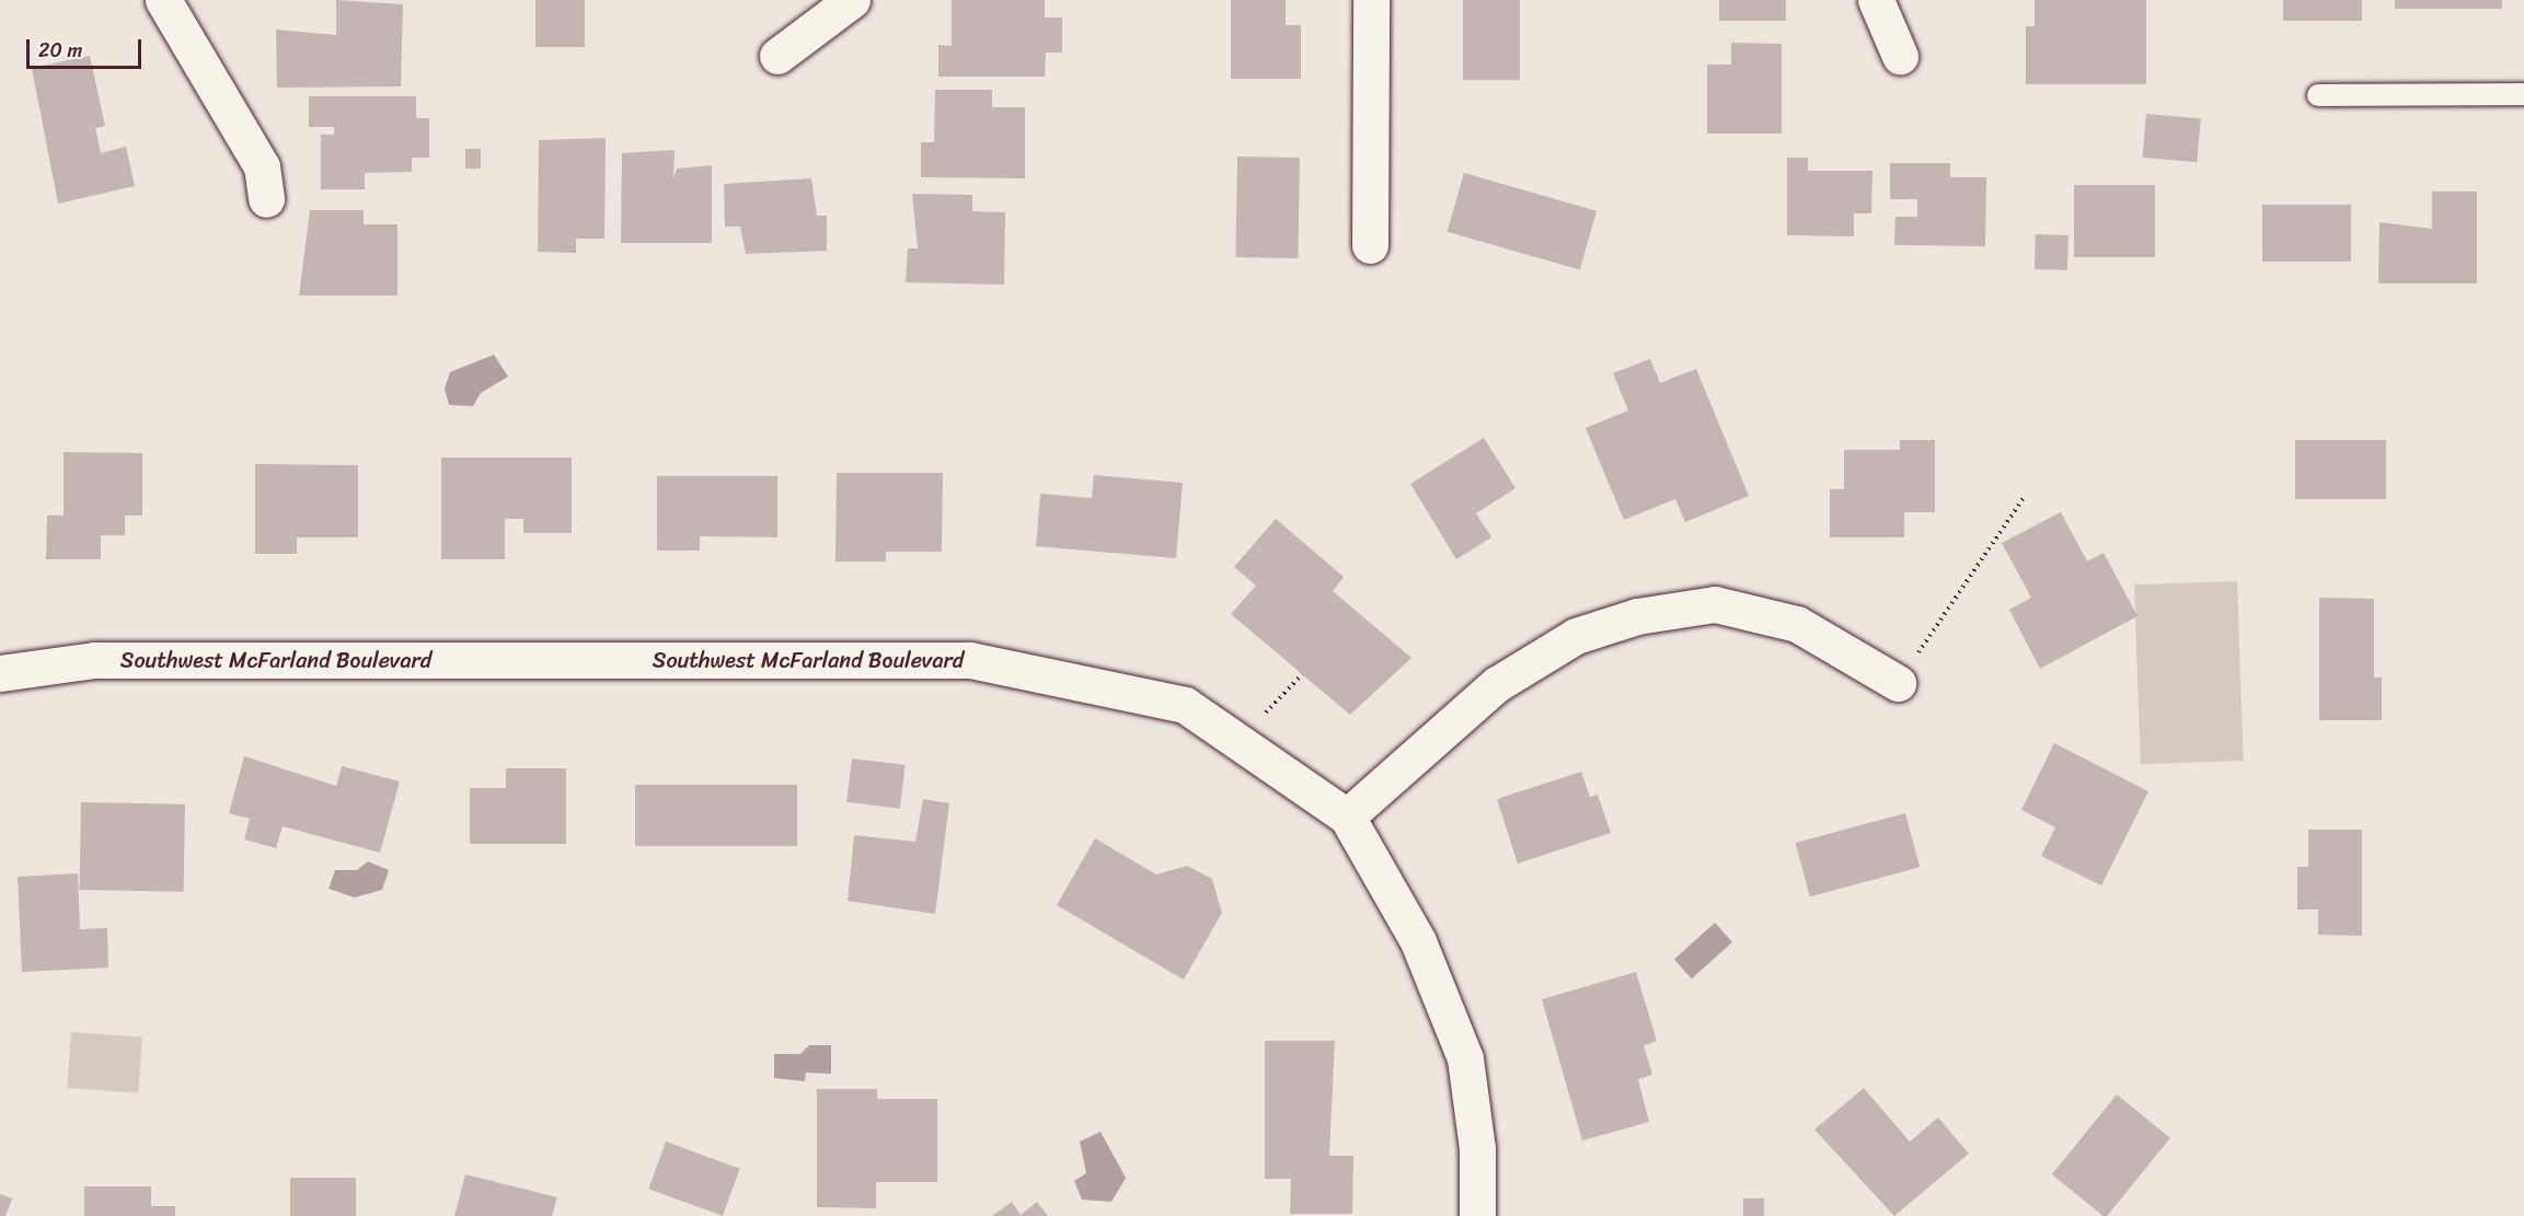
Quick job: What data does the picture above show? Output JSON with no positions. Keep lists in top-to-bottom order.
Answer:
{
  "streets": {
    "street": ["Southwest McFarland Boulevard"]
  },
  "scale_bar": "20 m"
}
